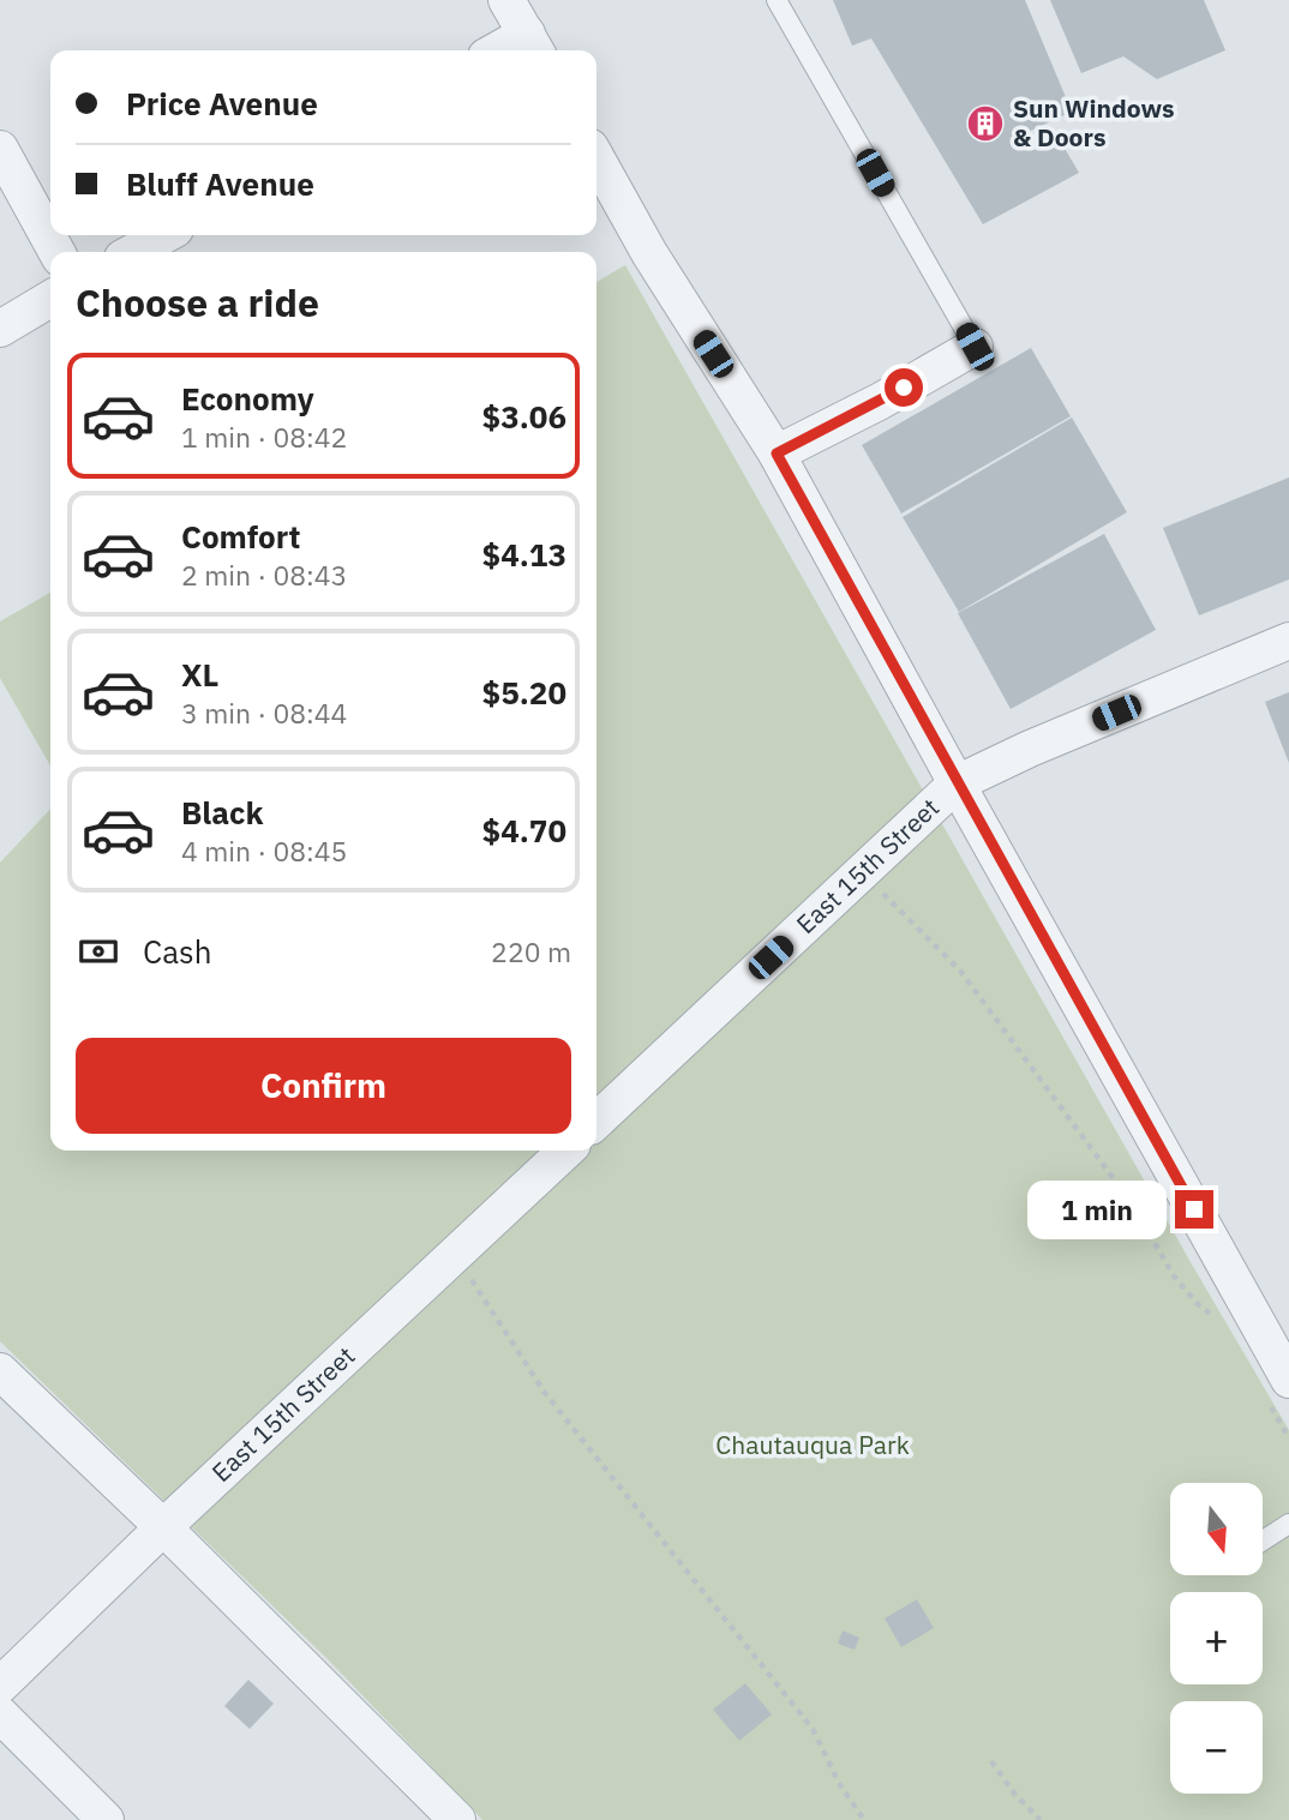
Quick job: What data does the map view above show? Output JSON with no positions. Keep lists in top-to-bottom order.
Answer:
{
  "streets": {
    "street": ["East 15th Street"]
  },
  "parks": ["Chautauqua Park"],
  "places": {
    "building": ["Sun Windows & Doors"]
  },
  "north": "bottom",
  "page": {
    "banner": ["Price Avenue", "Bluff Avenue"],
    "heading": "Choose a ride",
    "list": [
      {
        "name": "Economy",
        "note": "1 min · 08:42",
        "value": "$3.06"
      },
      {
        "name": "Comfort",
        "note": "2 min · 08:43",
        "value": "$4.13"
      },
      {
        "name": "XL",
        "note": "3 min · 08:44",
        "value": "$5.20"
      },
      {
        "name": "Black",
        "note": "4 min · 08:45",
        "value": "$4.70"
      }
    ],
    "pay": ["Cash", "220 m"],
    "buttons": "Confirm",
    "bubble": "1 min",
    "map_buttons": ["+", "−"]
  }
}
